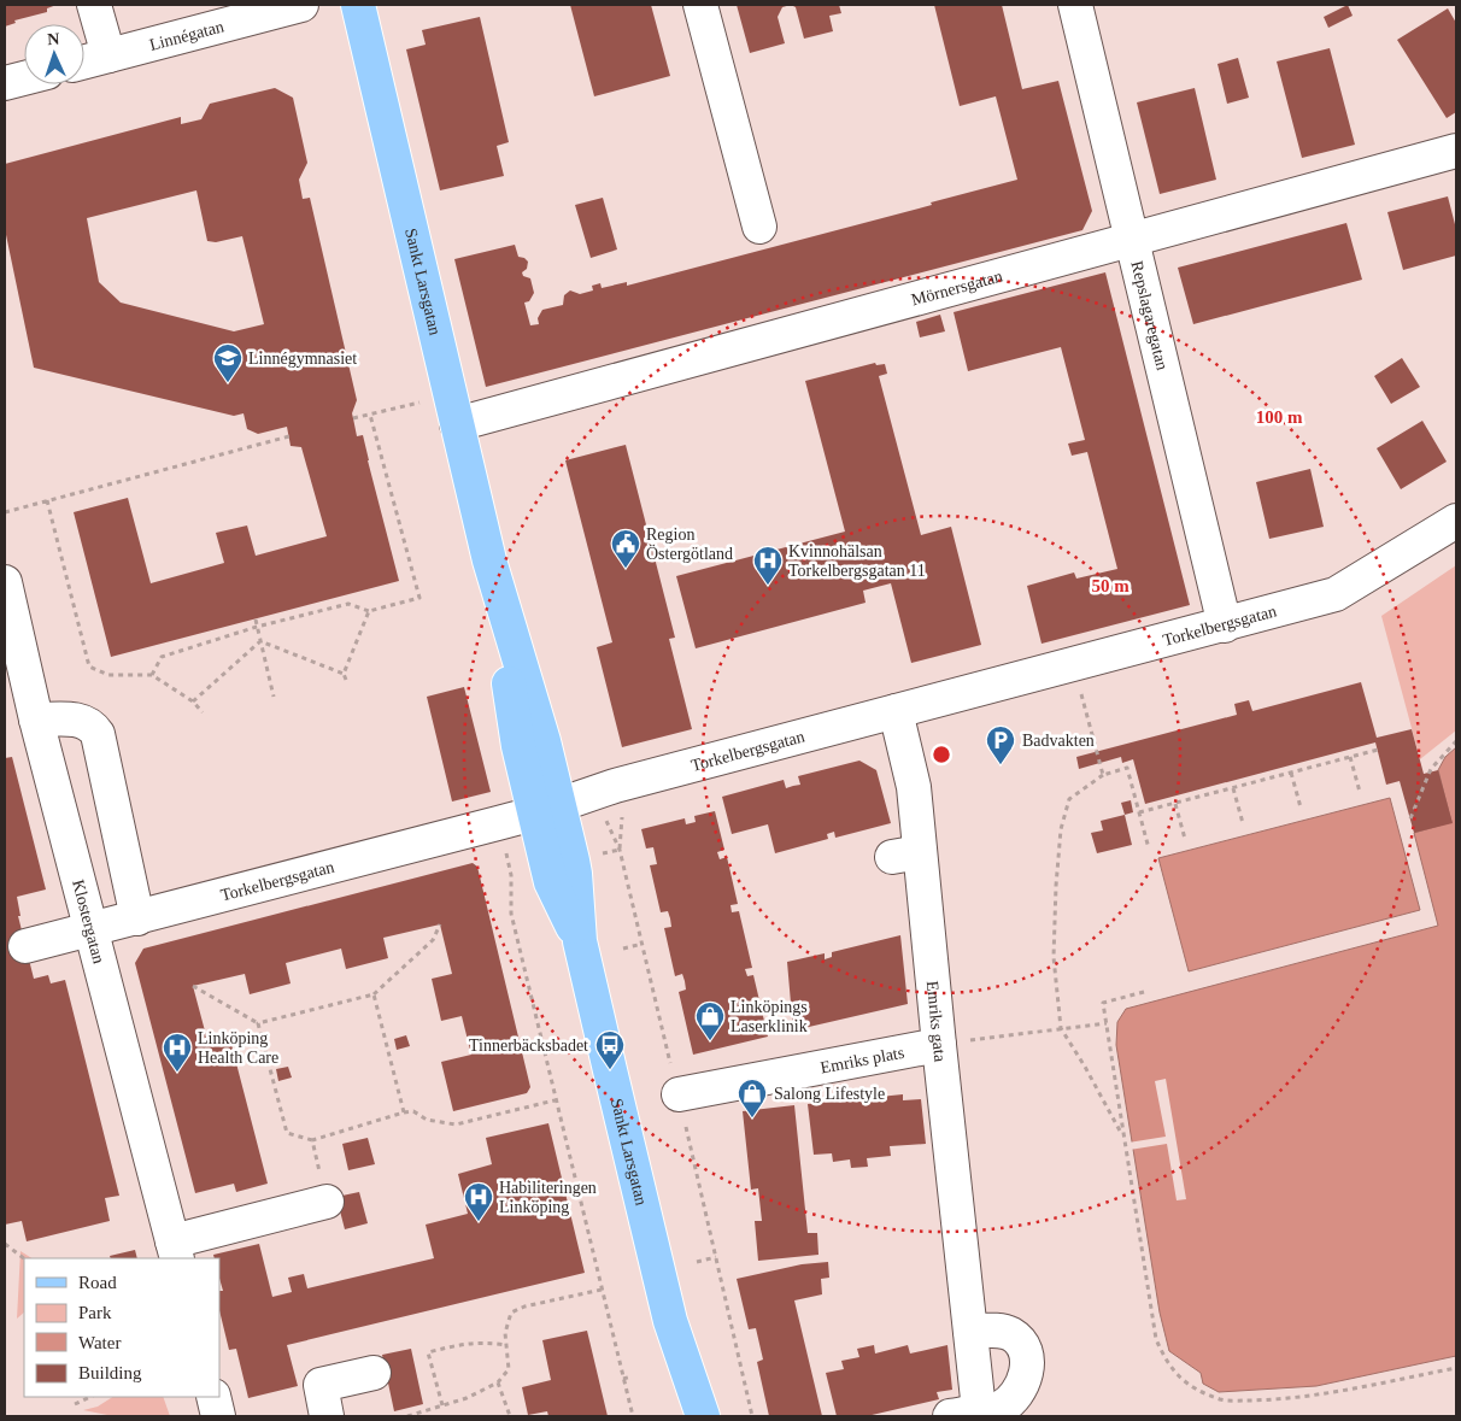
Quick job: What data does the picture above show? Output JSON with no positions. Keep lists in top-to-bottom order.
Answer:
{
  "streets": {
    "main road": ["Sankt Larsgatan"],
    "street": [
      "Linnégatan",
      "Mörnersgatan",
      "Repslagaregatan",
      "Torkelbergsgatan",
      "Klostergatan",
      "Emriks gata",
      "Emriks plats"
    ]
  },
  "crossings": [
    ["Sankt Larsgatan", "Mörnersgatan"],
    ["Sankt Larsgatan", "Torkelbergsgatan"],
    ["Mörnersgatan", "Repslagaregatan"],
    ["Repslagaregatan", "Torkelbergsgatan"],
    ["Torkelbergsgatan", "Klostergatan"],
    ["Torkelbergsgatan", "Emriks gata"],
    ["Emriks gata", "Emriks plats"]
  ],
  "places": {
    "school or university": ["Linnégymnasiet"],
    "public building": ["Region Östergötland"],
    "hospital": ["Kvinnohälsan Torkelbergsgatan 11", "Linköping Health Care", "Habiliteringen Linköping"],
    "parking": ["Badvakten"],
    "shop": ["Linköpings Laserklinik", "Salong Lifestyle"],
    "bus stop": ["Tinnerbäcksbadet"]
  },
  "legend": [
    "Road",
    "Park",
    "Water",
    "Building"
  ],
  "north": "top",
  "rings": ["100 m", "50 m"]
}
